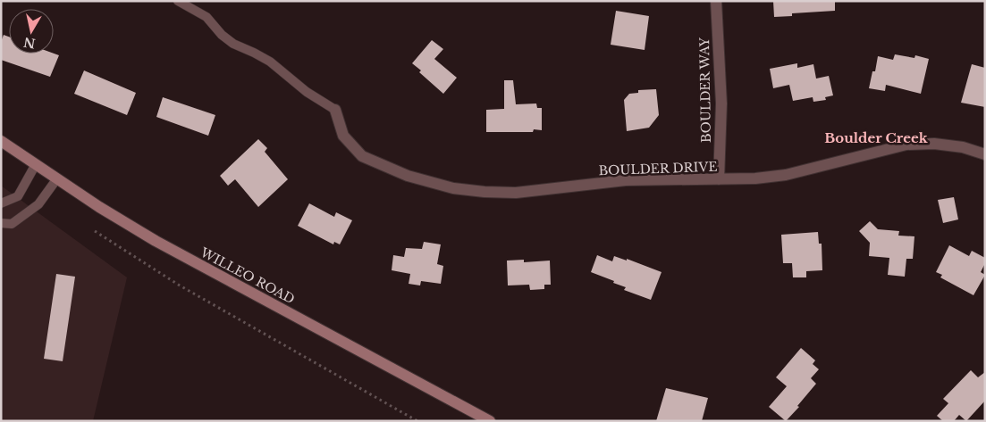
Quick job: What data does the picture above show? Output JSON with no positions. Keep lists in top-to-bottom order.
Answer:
{
  "streets": {
    "street": ["BOULDER WAY", "BOULDER DRIVE", "WILLEO ROAD"]
  },
  "crossings": [
    ["BOULDER WAY", "BOULDER DRIVE"]
  ],
  "districts": ["Boulder Creek"],
  "north": "bottom"
}
